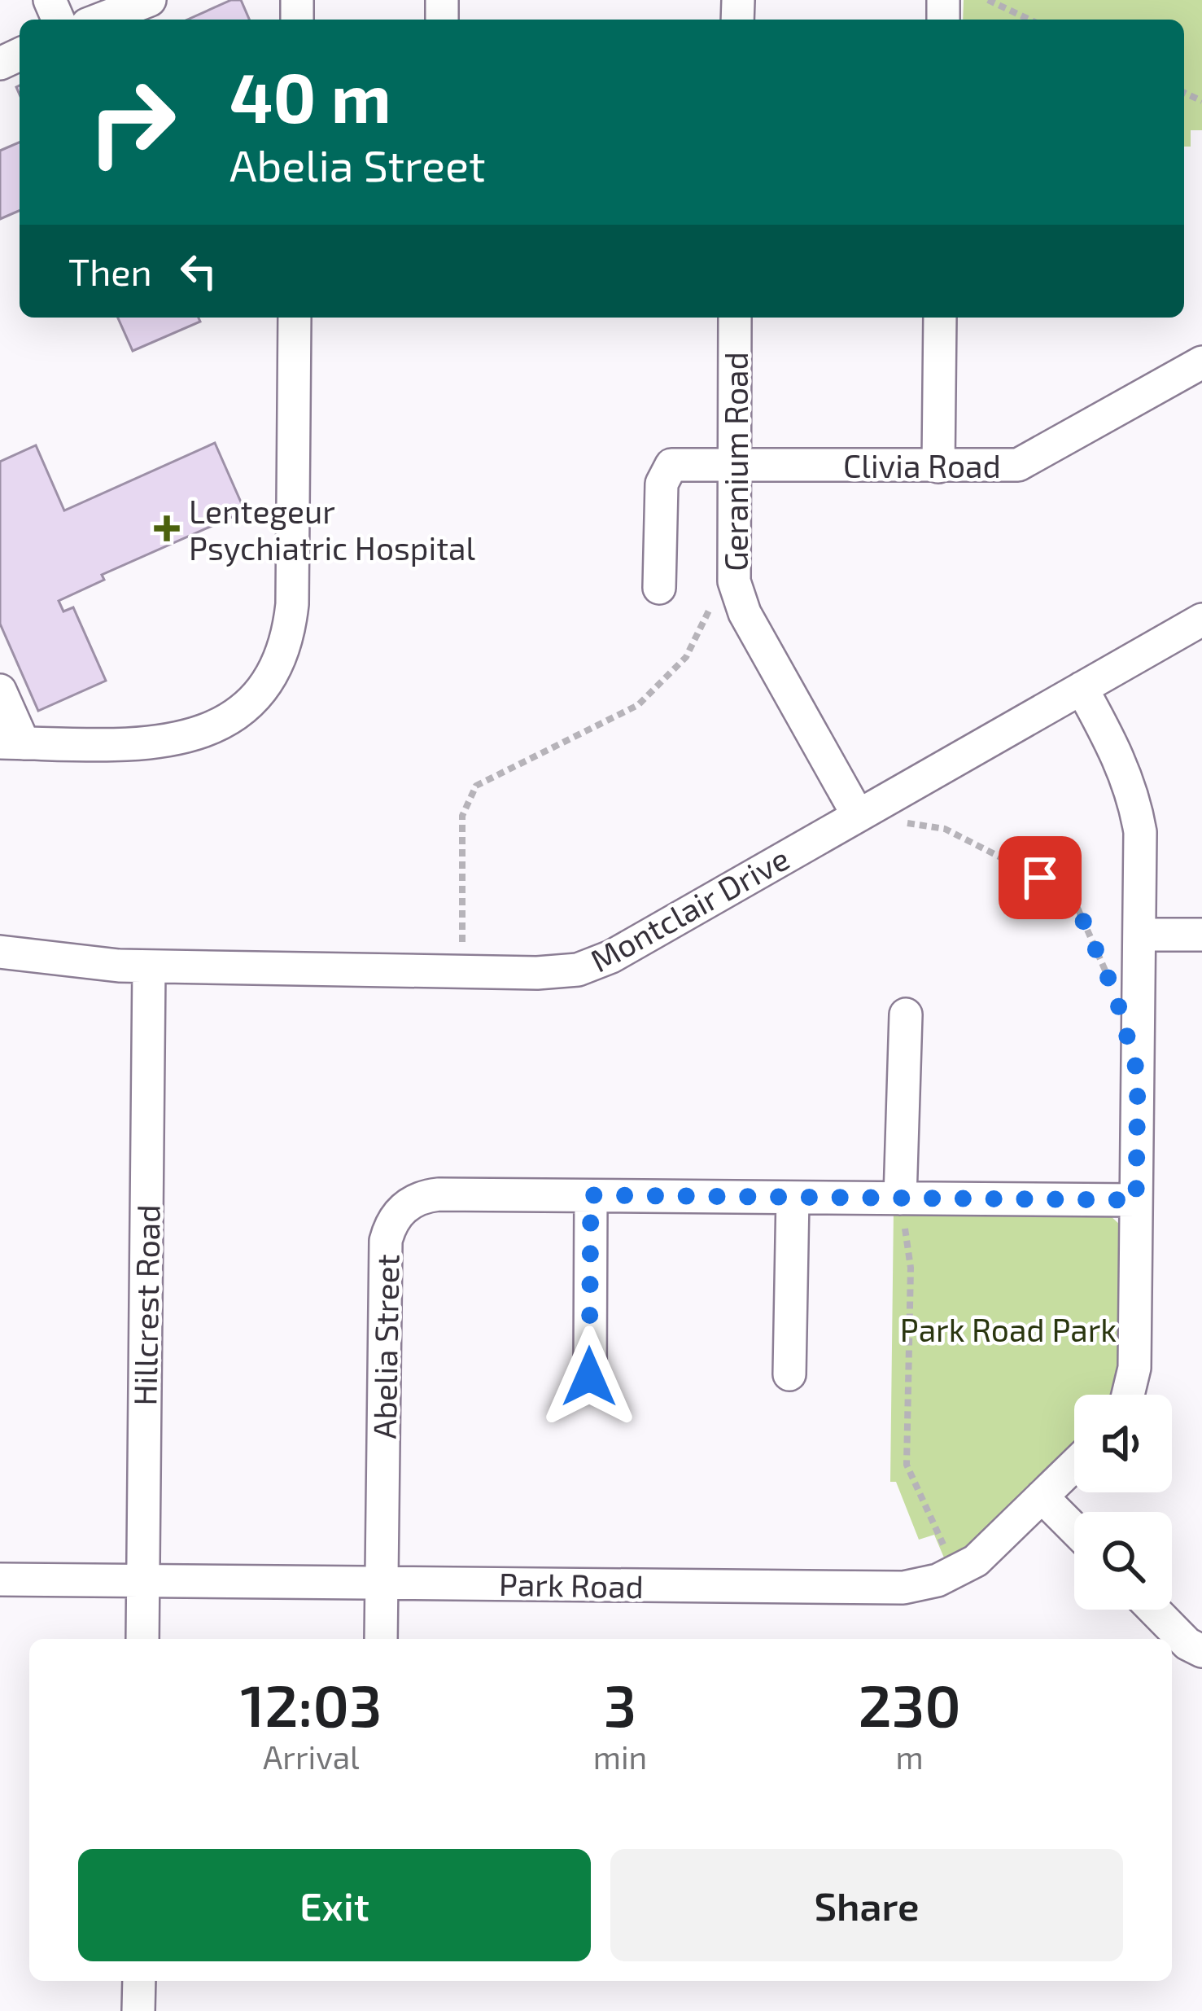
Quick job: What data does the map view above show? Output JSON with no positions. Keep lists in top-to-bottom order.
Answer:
{
  "streets": {
    "street": [
      "Geranium Road",
      "Clivia Road",
      "Montclair Drive",
      "Hillcrest Road",
      "Abelia Street",
      "Park Road"
    ]
  },
  "crossings": [
    ["Geranium Road", "Clivia Road"],
    ["Geranium Road", "Montclair Drive"],
    ["Montclair Drive", "Hillcrest Road"],
    ["Hillcrest Road", "Park Road"],
    ["Abelia Street", "Park Road"]
  ],
  "parks": ["Park Road Park"],
  "places": {
    "health": ["Lentegeur Psychiatric Hospital"]
  },
  "page": {
    "turn": ["40 m", "Abelia Street"],
    "then": "Then",
    "eta": [
      "12:03",
      "Arrival",
      "3",
      "min",
      "230",
      "m"
    ],
    "buttons": ["Exit", "Share"]
  }
}
